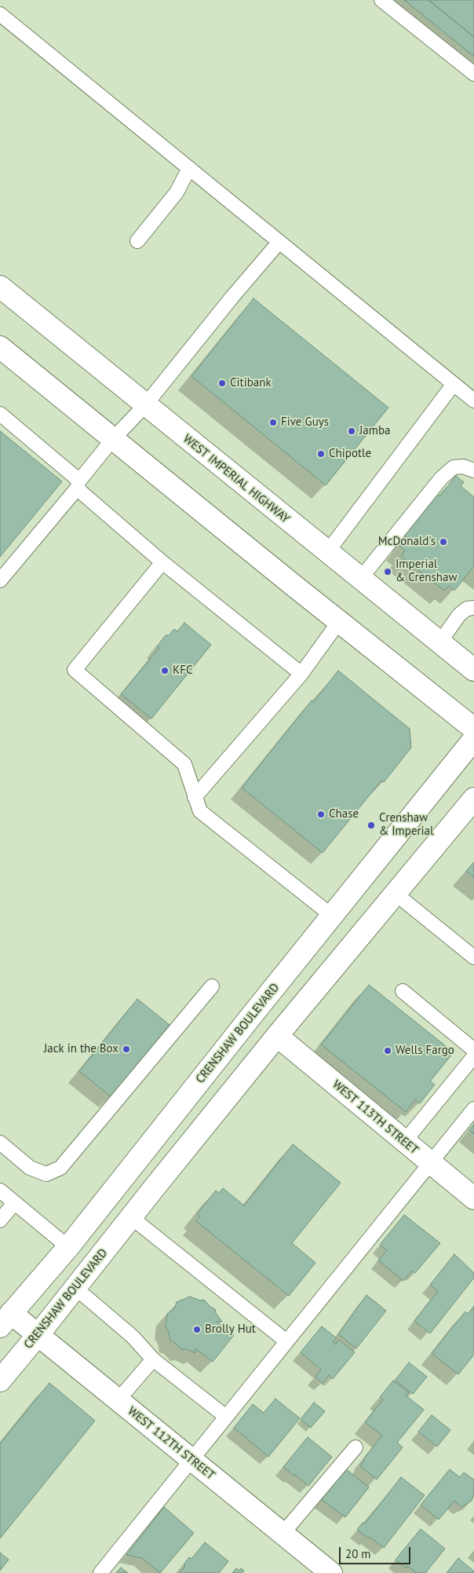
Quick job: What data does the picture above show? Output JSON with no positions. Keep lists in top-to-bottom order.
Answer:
{
  "streets": {
    "main road": [
      "WEST IMPERIAL HIGHWAY",
      "CRENSHAW BOULEVARD",
      "WEST 113TH STREET",
      "WEST 112TH STREET"
    ]
  },
  "crossings": [
    ["CRENSHAW BOULEVARD", "WEST 113TH STREET"],
    ["CRENSHAW BOULEVARD", "WEST 112TH STREET"]
  ],
  "places": [
    "Citibank",
    "Five Guys",
    "Jamba",
    "Chipotle",
    "McDonald's",
    "Imperial & Crenshaw",
    "KFC",
    "Chase",
    "Crenshaw & Imperial",
    "Jack in the Box",
    "Wells Fargo",
    "Brolly Hut"
  ],
  "scale_bar": "20 m"
}
